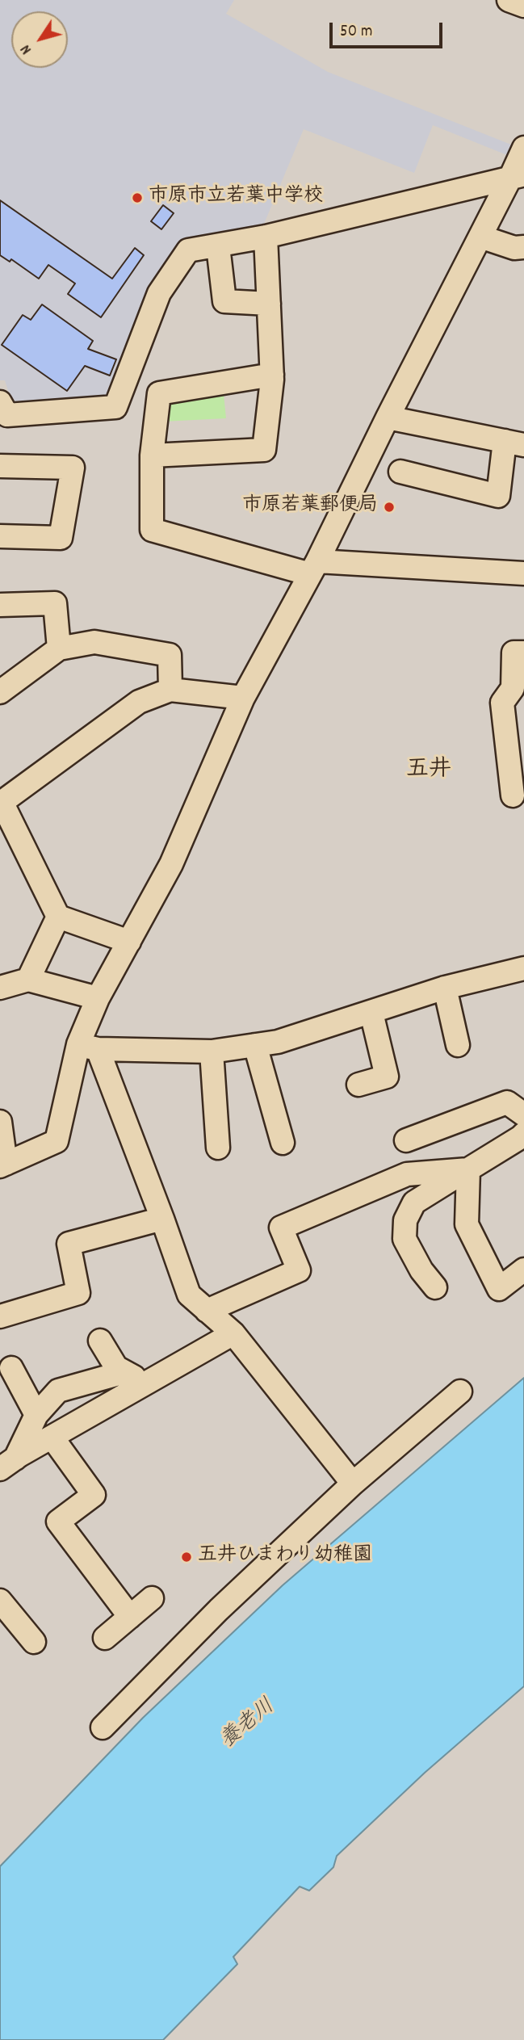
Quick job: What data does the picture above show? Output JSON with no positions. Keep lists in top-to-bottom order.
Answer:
{
  "districts": ["五井"],
  "water": ["養老川"],
  "places": ["市原市立若葉中学校", "市原若葉郵便局", "五井ひまわり幼稚園"],
  "scale_bar": "50 m",
  "north": "bottom left"
}
